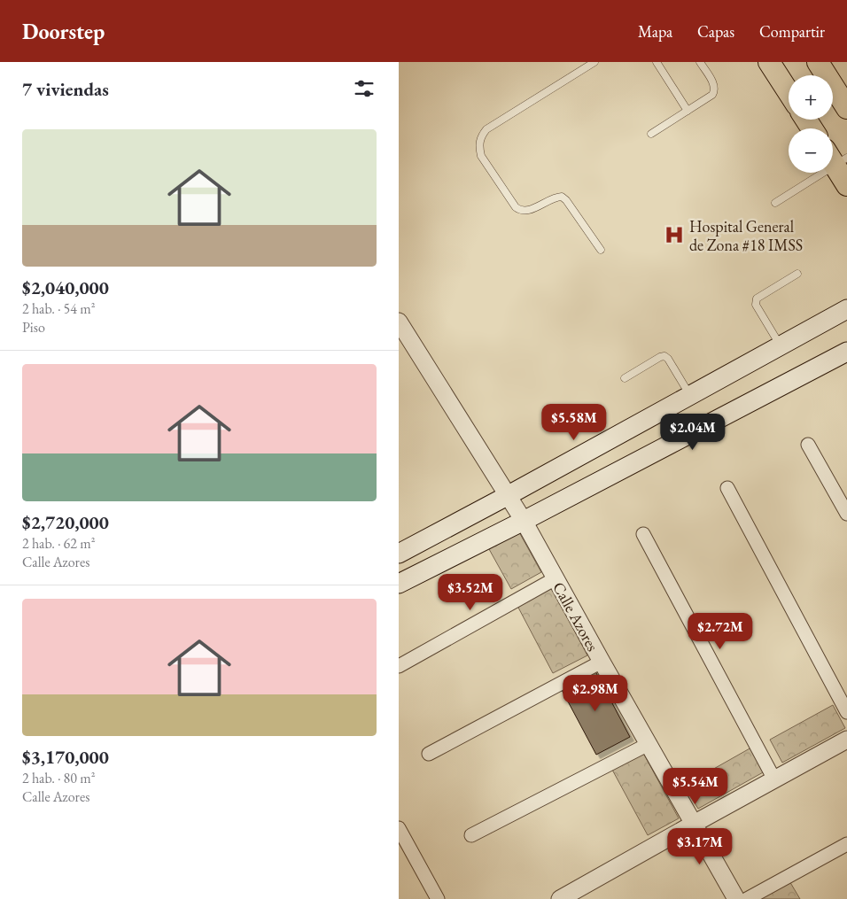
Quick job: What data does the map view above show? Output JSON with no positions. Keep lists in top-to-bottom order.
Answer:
{
  "streets": {
    "street": ["Calle Azores"]
  },
  "places": {
    "hospital": ["Hospital General de Zona #18 IMSS"]
  },
  "page": {
    "header": "Doorstep",
    "nav": ["Mapa", "Capas", "Compartir"],
    "heading": "7 viviendas",
    "map_buttons": ["+", "−"],
    "list": [
      {
        "name": "$2,040,000",
        "note": "2 hab. · 54 m² · Piso"
      },
      {
        "name": "$2,720,000",
        "note": "2 hab. · 62 m² · Calle Azores"
      },
      {
        "name": "$3,170,000",
        "note": "2 hab. · 80 m² · Calle Azores"
      }
    ],
    "price": [
      "$5.58M",
      "$2.04M",
      "$3.52M",
      "$2.72M",
      "$2.98M",
      "$5.54M",
      "$3.17M"
    ]
  }
}
